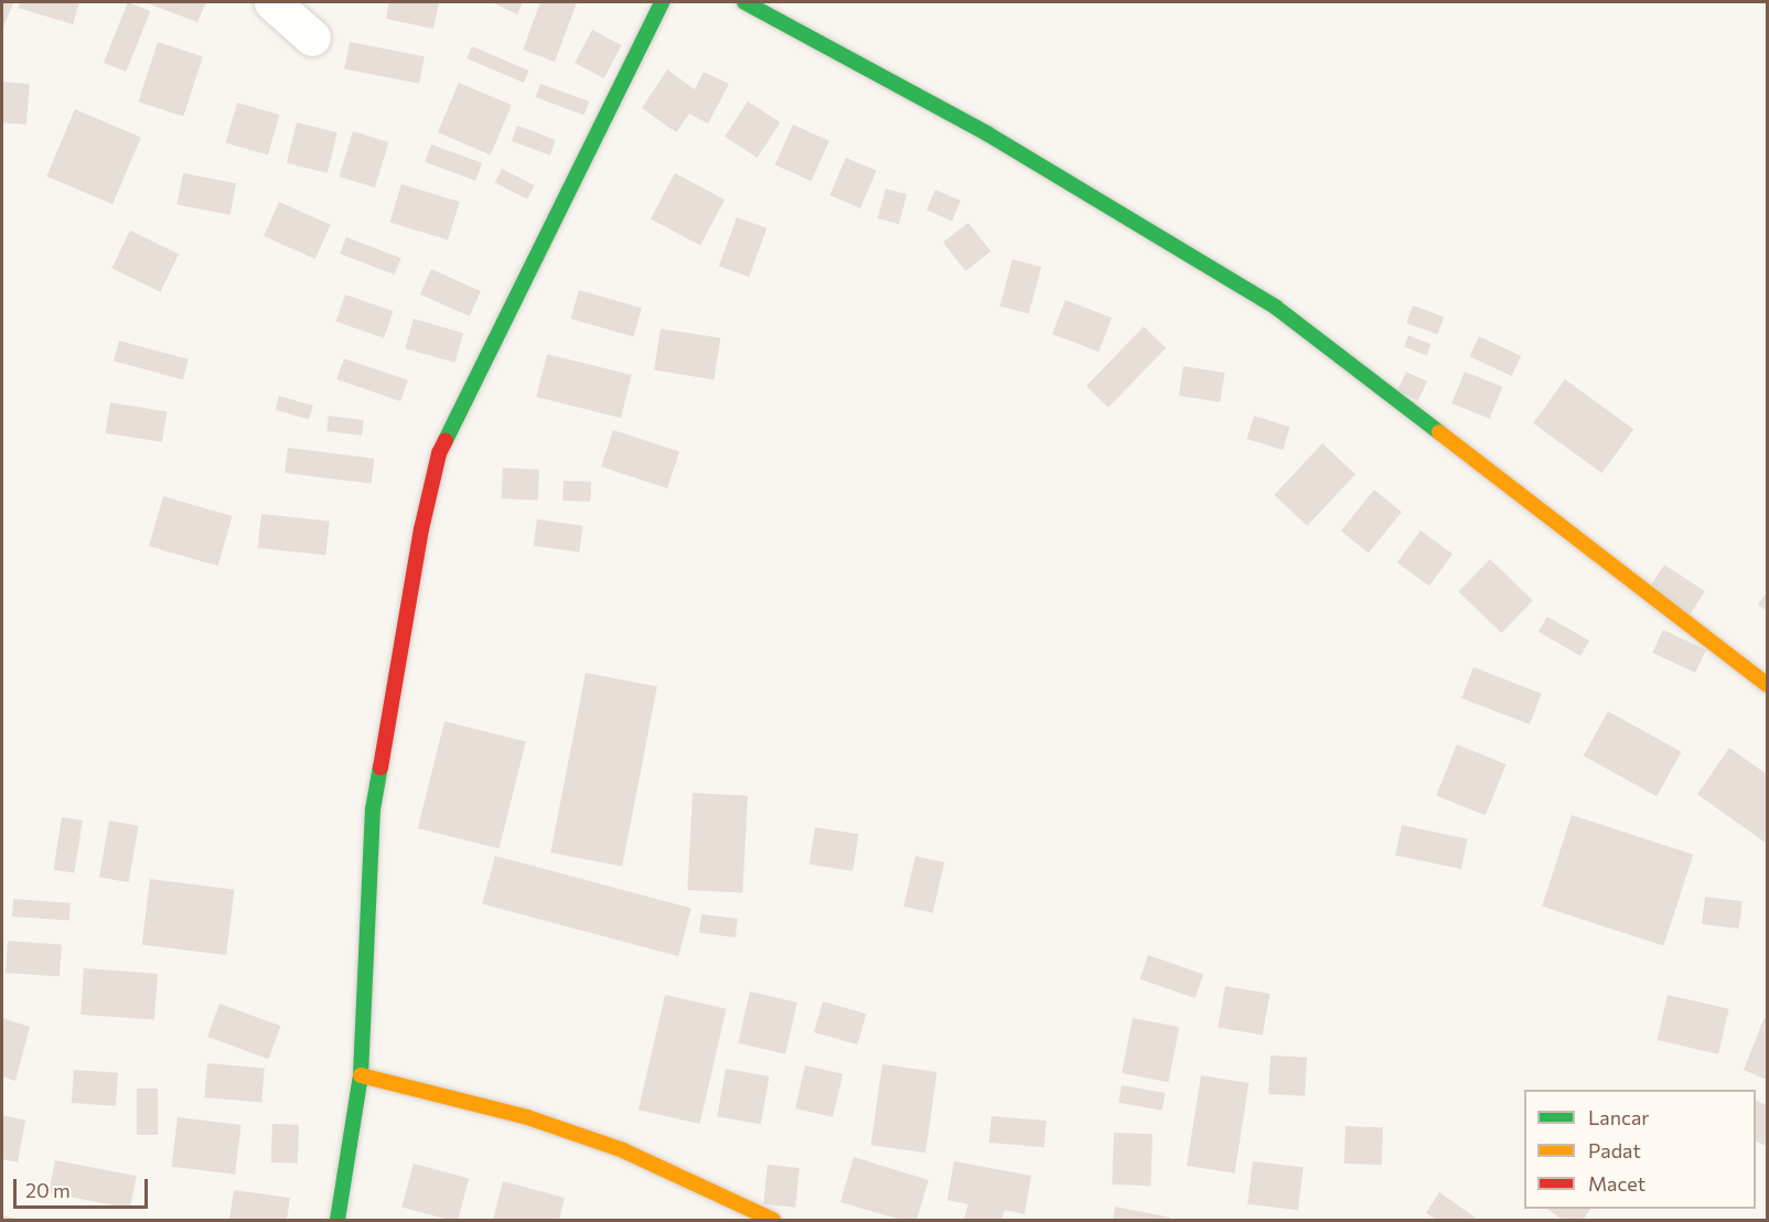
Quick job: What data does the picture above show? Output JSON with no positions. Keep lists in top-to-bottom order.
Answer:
{
  "legend": ["Lancar", "Padat", "Macet"],
  "scale_bar": "20 m"
}
